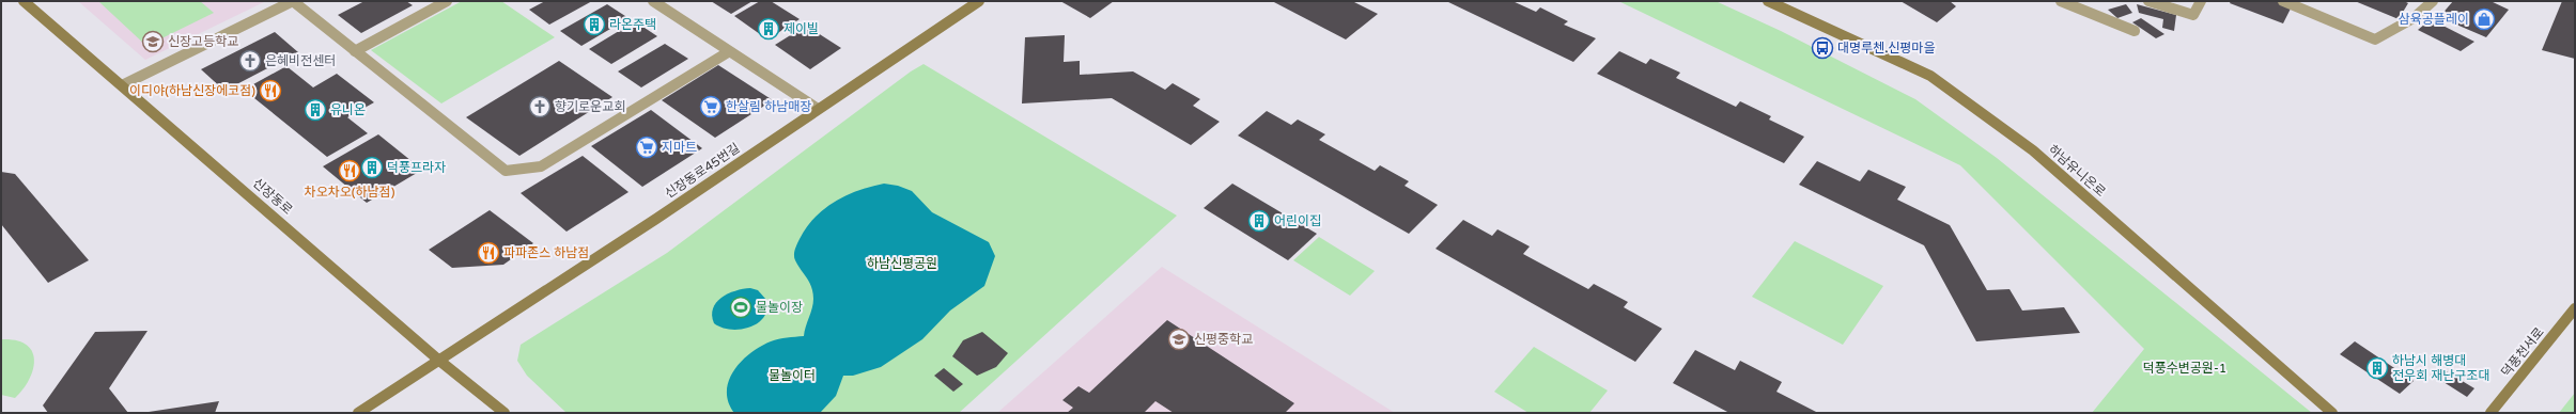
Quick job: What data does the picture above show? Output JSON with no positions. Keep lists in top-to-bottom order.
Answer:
{
  "streets": {
    "main road": [
      "신장동로45번길",
      "하남유니온로",
      "신장동로",
      "덕풍천서로"
    ]
  },
  "crossings": [
    ["신장동로45번길", "신장동로"]
  ],
  "parks": ["하남신평공원", "덕풍수변공원-1", "물놀이터"],
  "places": {
    "shop": ["삼육공플레이"],
    "building": [
      "라온주택",
      "제이빌",
      "유니온",
      "덕풍프라자",
      "어린이집",
      "하남시 해병대 전우회 재난구조대"
    ],
    "school or university": ["신장고등학교", "신평중학교"],
    "bus stop": ["대명루첸.신평마을"],
    "church": ["은혜비전센터", "향기로운교회"],
    "restaurant": ["이디야(하남신장에코점)", "차오차오(하남점)", "파파존스 하남점"],
    "supermarket": ["한살림 하남매장", "지마트"],
    "sports": ["물놀이장"]
  }
}
